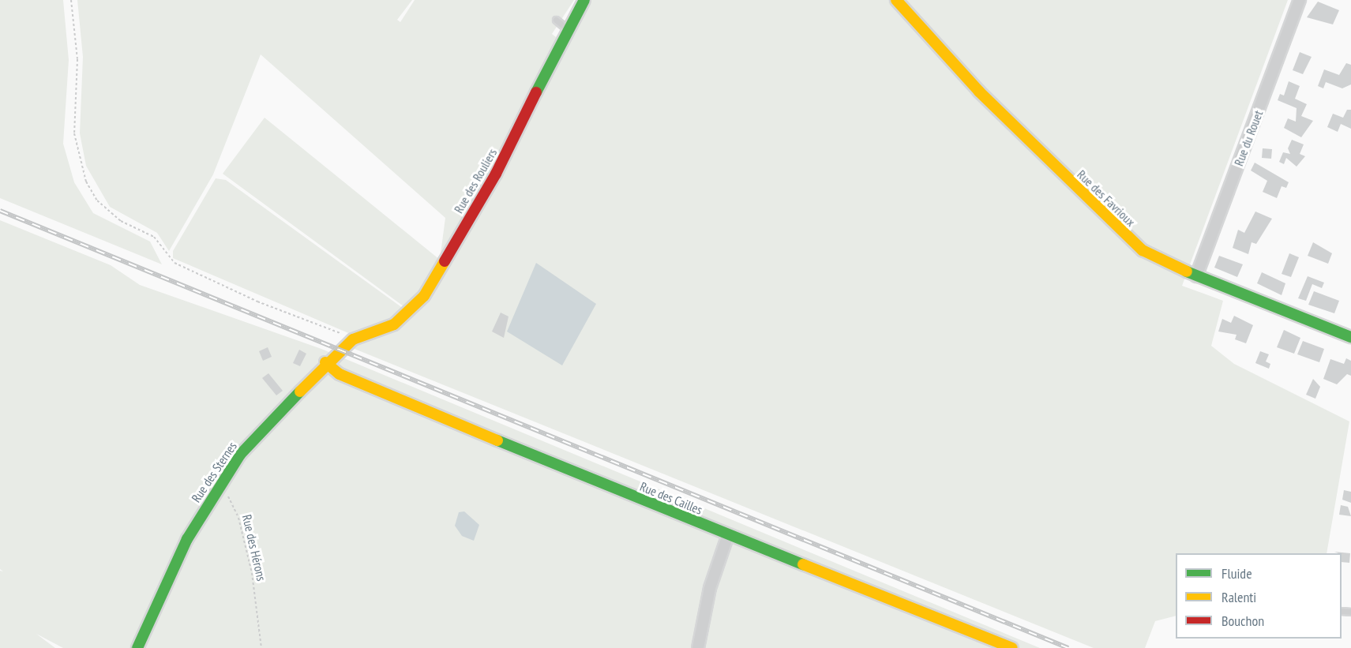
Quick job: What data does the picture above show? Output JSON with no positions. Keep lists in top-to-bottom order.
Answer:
{
  "streets": {
    "street": [
      "Rue du Rouet",
      "Rue des Rouliers",
      "Rue des Favrioux",
      "Rue des Sternes",
      "Rue des Cailles"
    ],
    "path": ["Rue des Hérons"]
  },
  "crossings": [
    ["Rue du Rouet", "Rue des Favrioux"],
    ["Rue des Rouliers", "Rue des Sternes"],
    ["Rue des Sternes", "Rue des Cailles"]
  ],
  "legend": ["Fluide", "Ralenti", "Bouchon"]
}
